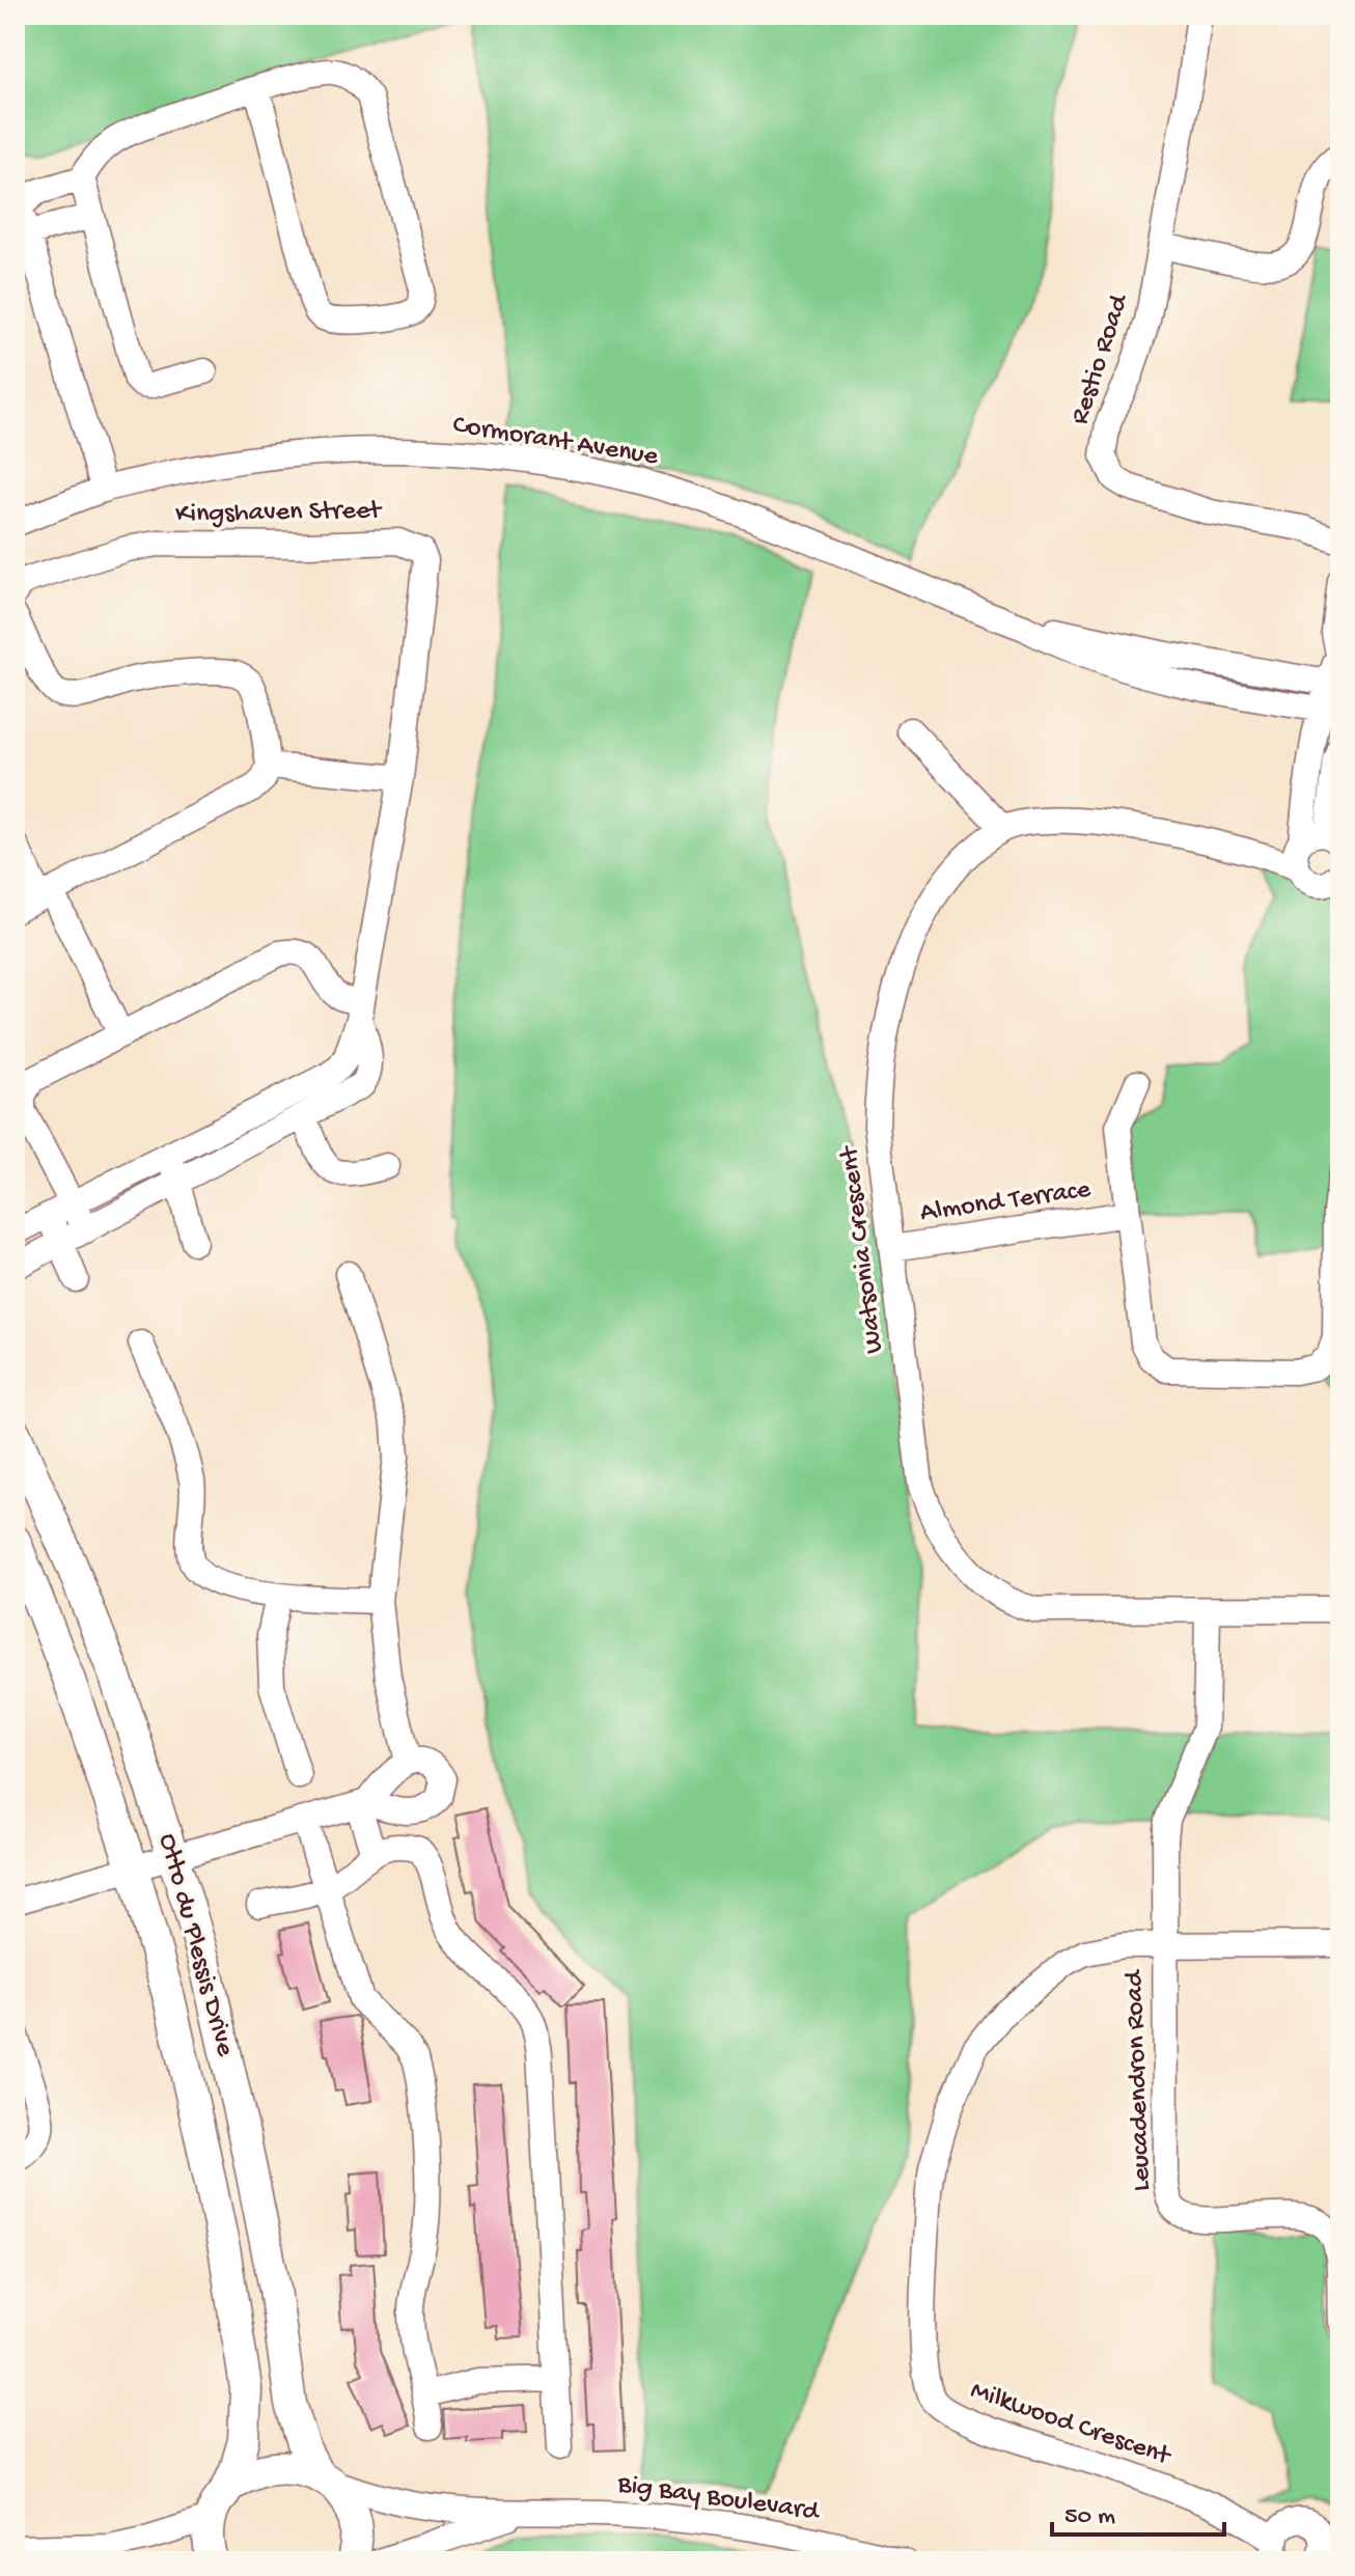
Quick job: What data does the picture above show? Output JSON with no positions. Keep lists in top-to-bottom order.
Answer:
{
  "streets": {
    "main road": ["Otto du Plessis Drive"],
    "street": [
      "Restio Road",
      "Cormorant Avenue",
      "Kingshaven Street",
      "Almond Terrace",
      "Watsonia Crescent",
      "Leucadendron Road",
      "Milkwood Crescent",
      "Big Bay Boulevard"
    ]
  },
  "crossings": [
    ["Almond Terrace", "Watsonia Crescent"],
    ["Otto du Plessis Drive", "Big Bay Boulevard"],
    ["Leucadendron Road", "Milkwood Crescent"]
  ],
  "scale_bar": "50 m"
}
